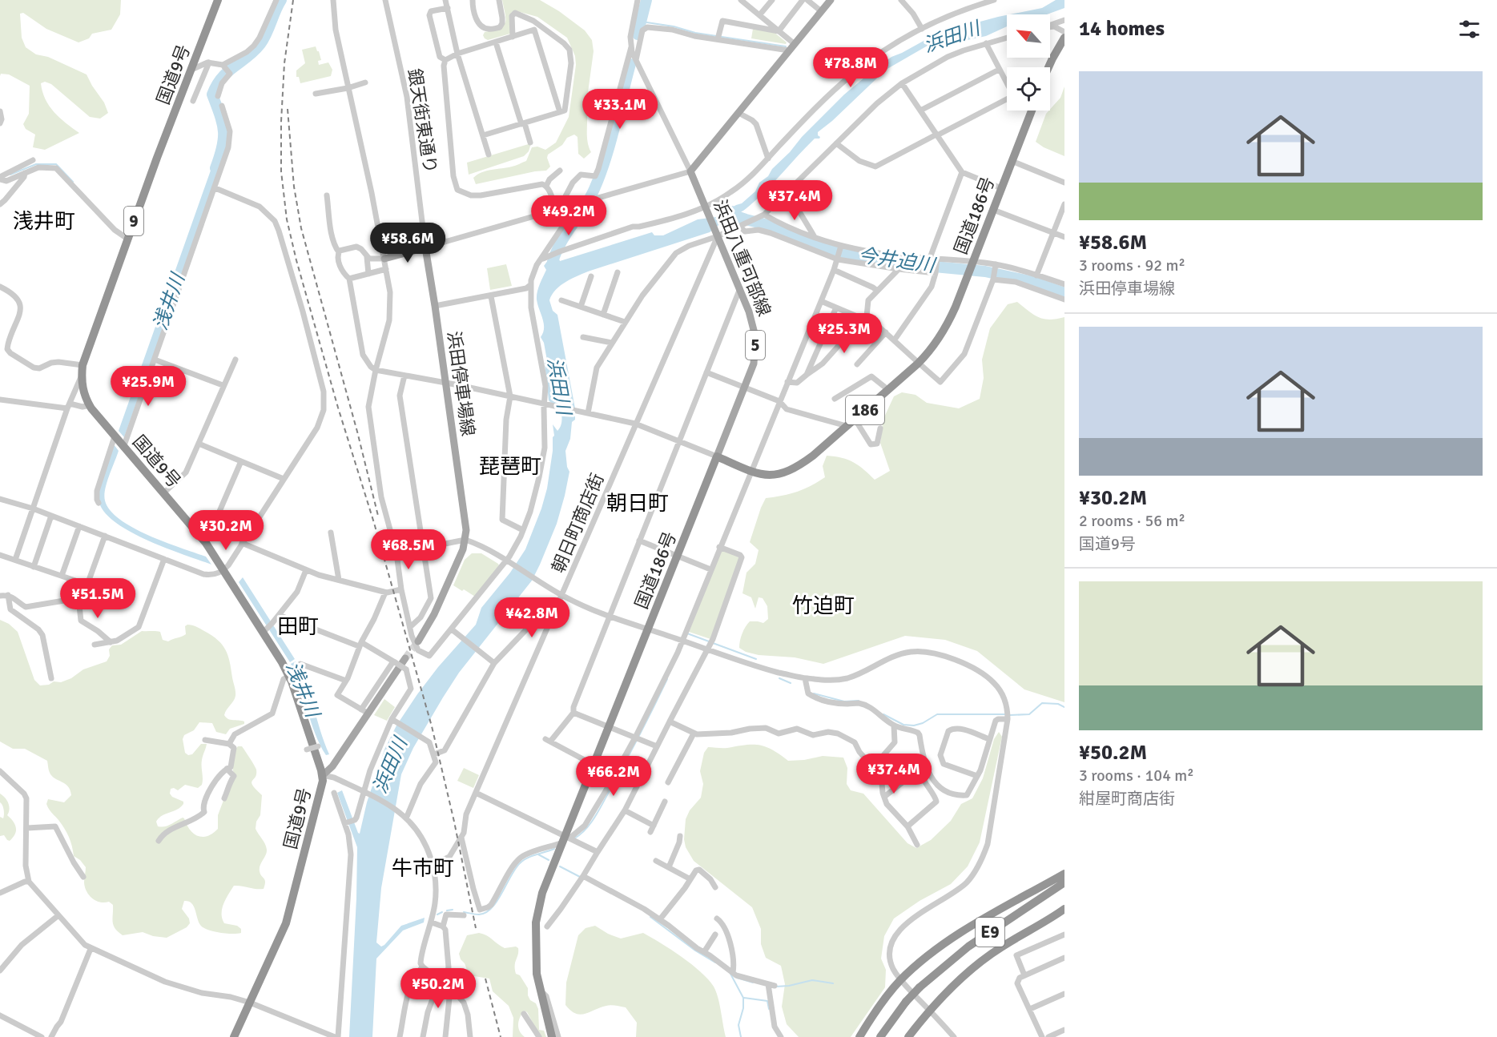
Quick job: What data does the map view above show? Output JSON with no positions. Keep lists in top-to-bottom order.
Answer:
{
  "streets": {
    "highway": [
      "国道9号",
      "国道186号",
      "9",
      "186",
      "E9"
    ],
    "main road": ["浜田八重可部線", "5", "浜田停車場線"],
    "street": ["銀天街東通り", "朝日町商店街"]
  },
  "crossings": [
    ["銀天街東通り", "浜田停車場線"],
    ["国道186号", "浜田八重可部線"],
    ["浜田八重可部線", "朝日町商店街"]
  ],
  "districts": [
    "浅井町",
    "琵琶町",
    "朝日町",
    "竹迫町",
    "田町",
    "牛市町"
  ],
  "water": ["浜田川", "今井迫川", "浅井川"],
  "north": "top left",
  "page": {
    "heading": "14 homes",
    "price": [
      "¥78.8M",
      "¥33.1M",
      "¥37.4M",
      "¥49.2M",
      "¥58.6M",
      "¥25.3M",
      "¥25.9M",
      "¥30.2M",
      "¥68.5M",
      "¥51.5M",
      "¥42.8M",
      "¥37.4M",
      "¥66.2M",
      "¥50.2M"
    ],
    "list": [
      {
        "name": "¥58.6M",
        "note": "3 rooms · 92 m² · 浜田停車場線"
      },
      {
        "name": "¥30.2M",
        "note": "2 rooms · 56 m² · 国道9号"
      },
      {
        "name": "¥50.2M",
        "note": "3 rooms · 104 m² · 紺屋町商店街"
      }
    ]
  }
}
